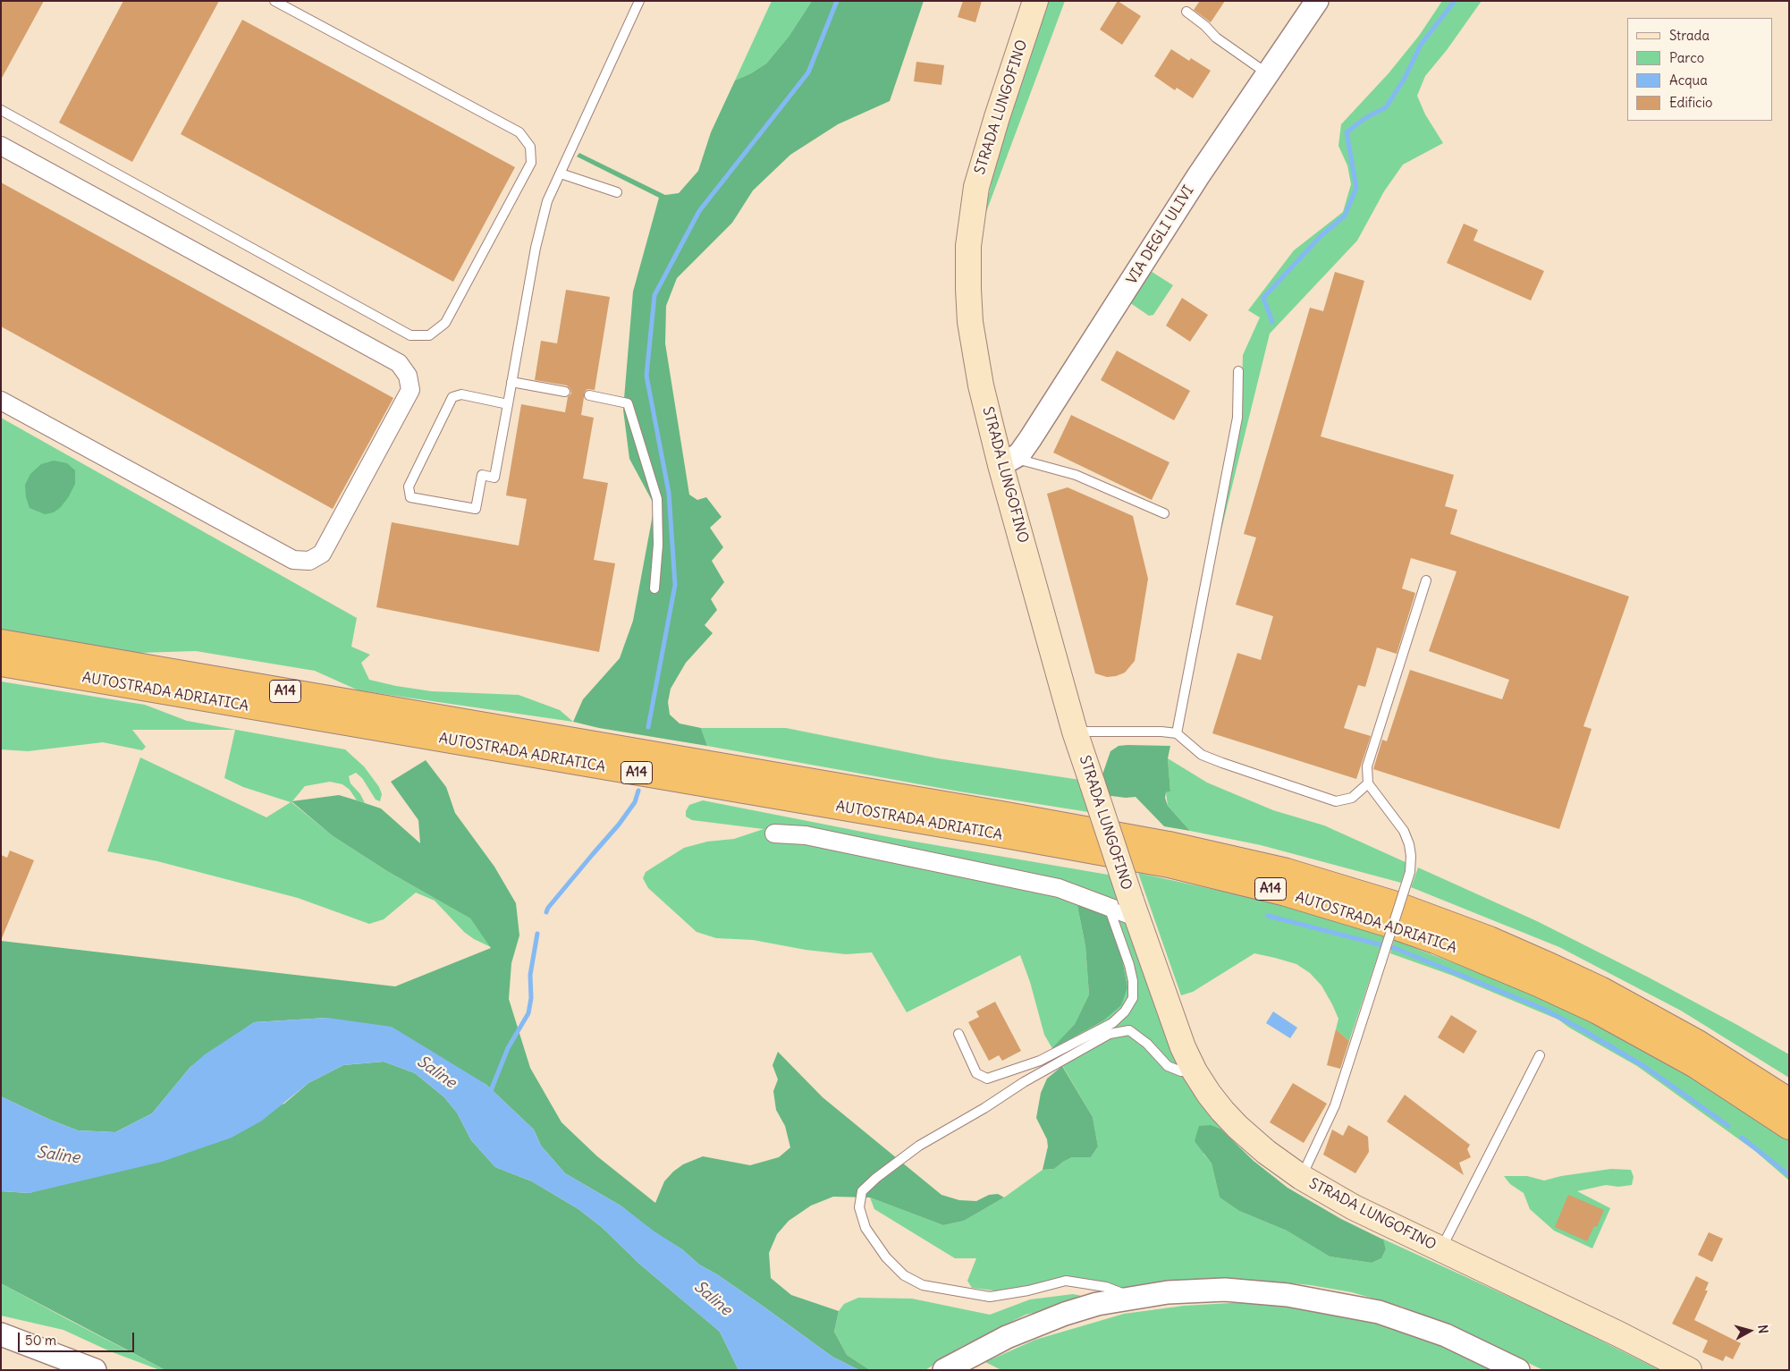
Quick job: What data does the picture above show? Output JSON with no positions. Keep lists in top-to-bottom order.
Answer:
{
  "streets": {
    "highway": ["A14", "AUTOSTRADA ADRIATICA"],
    "main road": ["STRADA LUNGOFINO"],
    "street": ["VIA DEGLI ULIVI"]
  },
  "crossings": [
    ["STRADA LUNGOFINO", "VIA DEGLI ULIVI"]
  ],
  "water": ["Saline"],
  "legend": [
    "Strada",
    "Parco",
    "Acqua",
    "Edificio"
  ],
  "scale_bar": "50 m",
  "north": "right"
}
